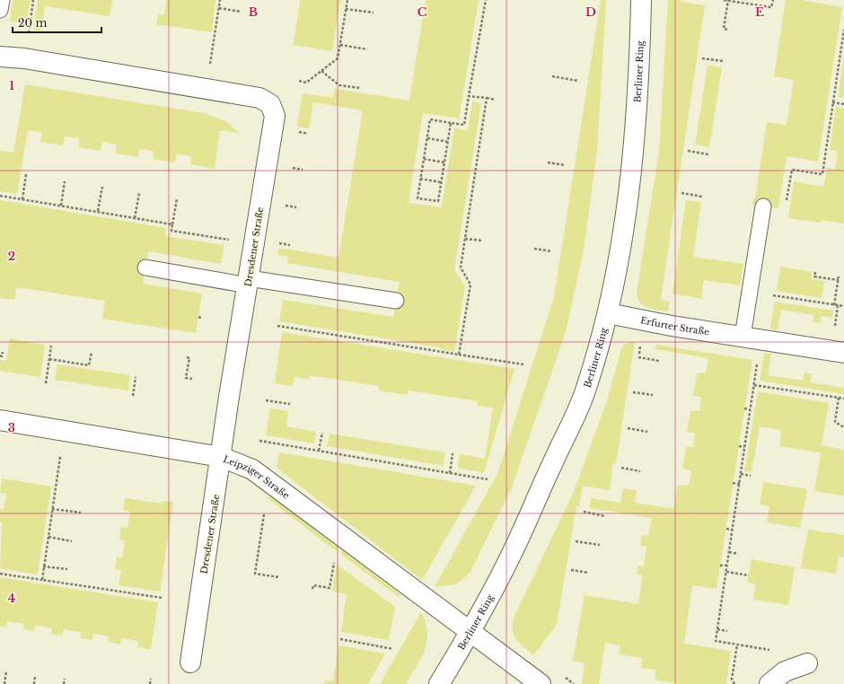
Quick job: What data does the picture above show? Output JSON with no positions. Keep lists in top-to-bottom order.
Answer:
{
  "streets": {
    "street": [
      "Berliner Ring",
      "Dresdener Straße",
      "Erfurter Straße",
      "Leipziger Straße"
    ]
  },
  "crossings": [
    ["Berliner Ring", "Erfurter Straße"],
    ["Berliner Ring", "Leipziger Straße"],
    ["Dresdener Straße", "Leipziger Straße"]
  ],
  "scale_bar": "20 m",
  "grid": {
    "columns": [
      "B",
      "C",
      "D",
      "E"
    ],
    "rows": [
      "1",
      "2",
      "3",
      "4"
    ]
  }
}
